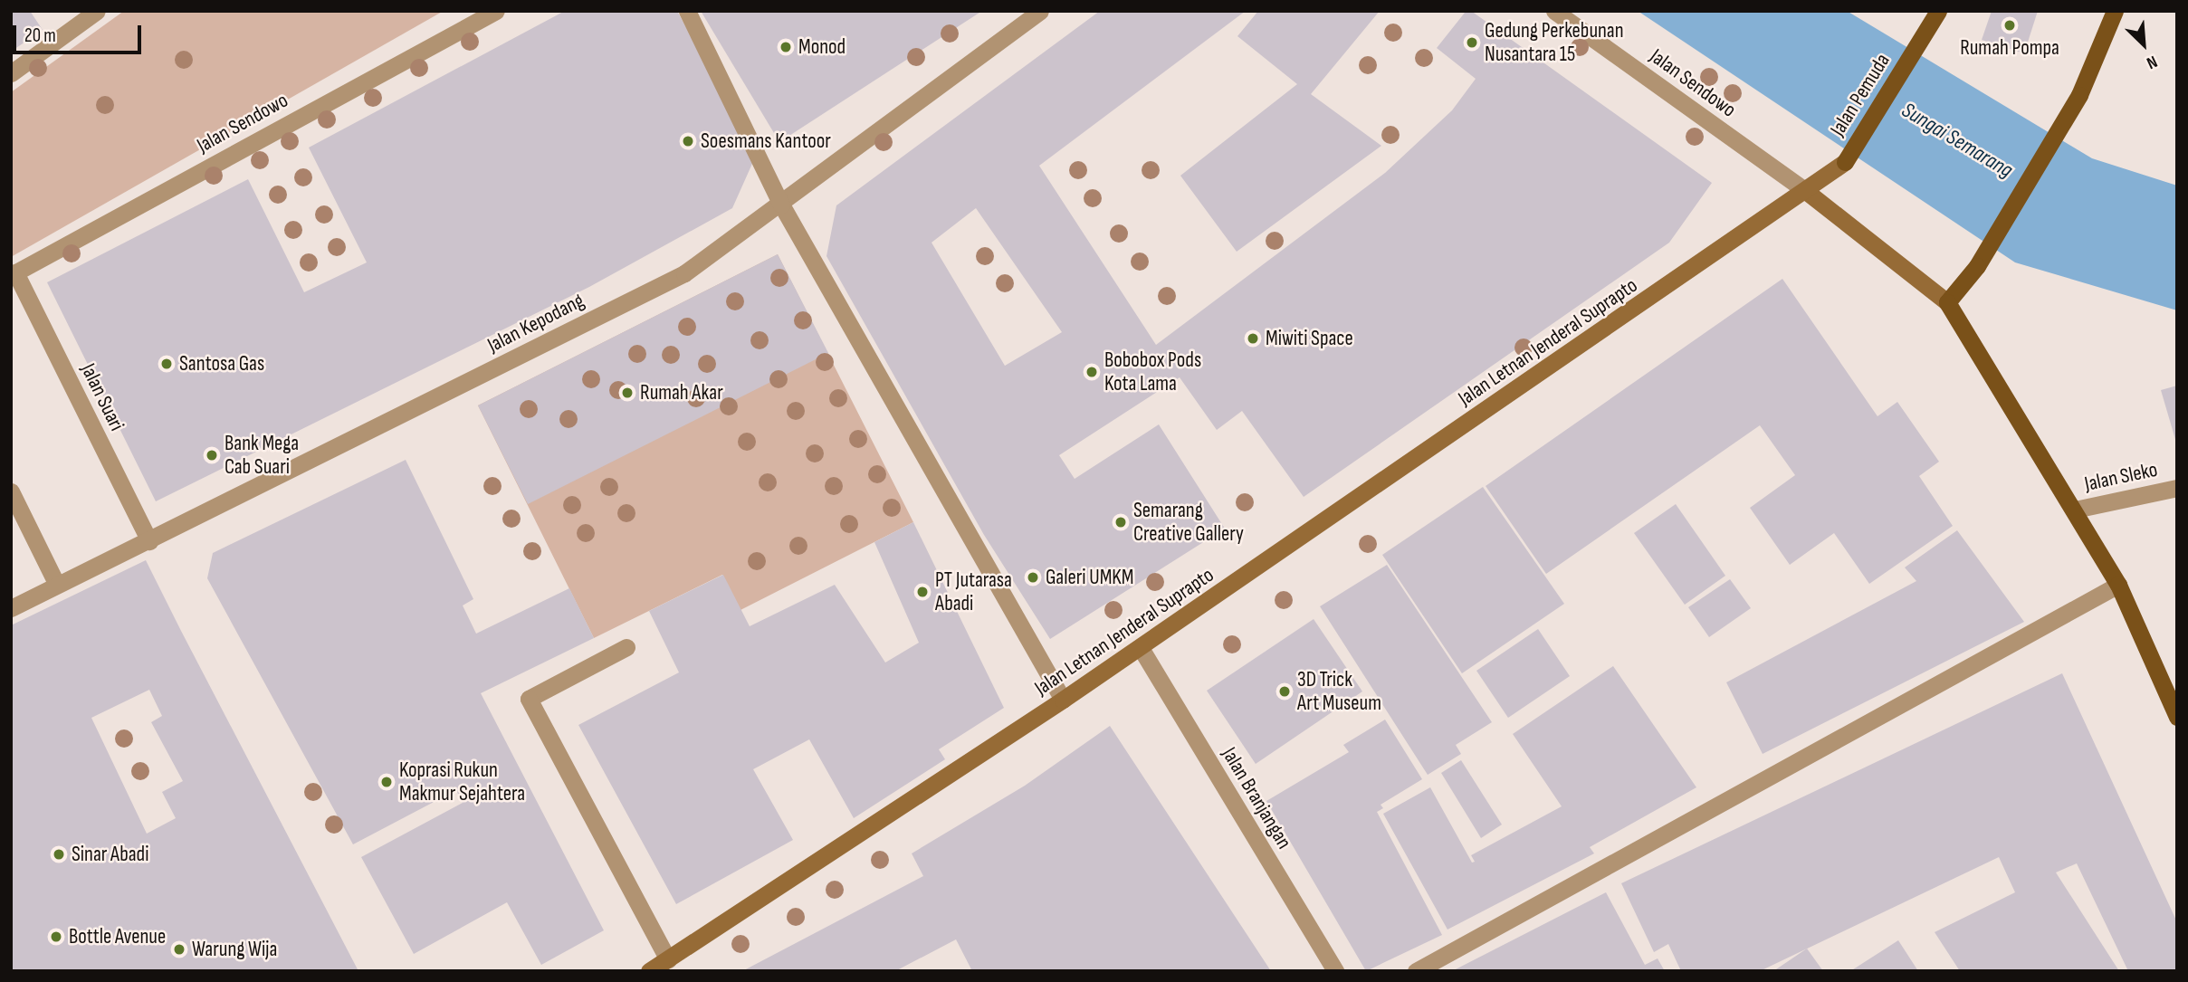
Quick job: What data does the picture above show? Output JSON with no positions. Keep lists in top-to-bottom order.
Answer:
{
  "streets": {
    "main road": ["Jalan Pemuda", "Jalan Letnan Jenderal Suprapto"],
    "street": [
      "Jalan Sendowo",
      "Jalan Kepodang",
      "Jalan Suari",
      "Jalan Sleko",
      "Jalan Branjangan"
    ]
  },
  "crossings": [
    ["Jalan Sendowo", "Jalan Pemuda"],
    ["Jalan Sendowo", "Jalan Letnan Jenderal Suprapto"],
    ["Jalan Sendowo", "Jalan Suari"],
    ["Jalan Pemuda", "Jalan Letnan Jenderal Suprapto"],
    ["Jalan Kepodang", "Jalan Suari"],
    ["Jalan Letnan Jenderal Suprapto", "Jalan Branjangan"]
  ],
  "water": ["Sungai Semarang"],
  "places": [
    "Rumah Pompa",
    "Gedung Perkebunan Nusantara 15",
    "Monod",
    "Soesmans Kantoor",
    "Miwiti Space",
    "Santosa Gas",
    "Bobobox Pods Kota Lama",
    "Rumah Akar",
    "Bank Mega Cab Suari",
    "Semarang Creative Gallery",
    "Galeri UMKM",
    "PT Jutarasa Abadi",
    "3D Trick Art Museum",
    "Koprasi Rukun Makmur Sejahtera",
    "Sinar Abadi",
    "Bottle Avenue",
    "Warung Wija"
  ],
  "scale_bar": "20 m",
  "north": "bottom right"
}
